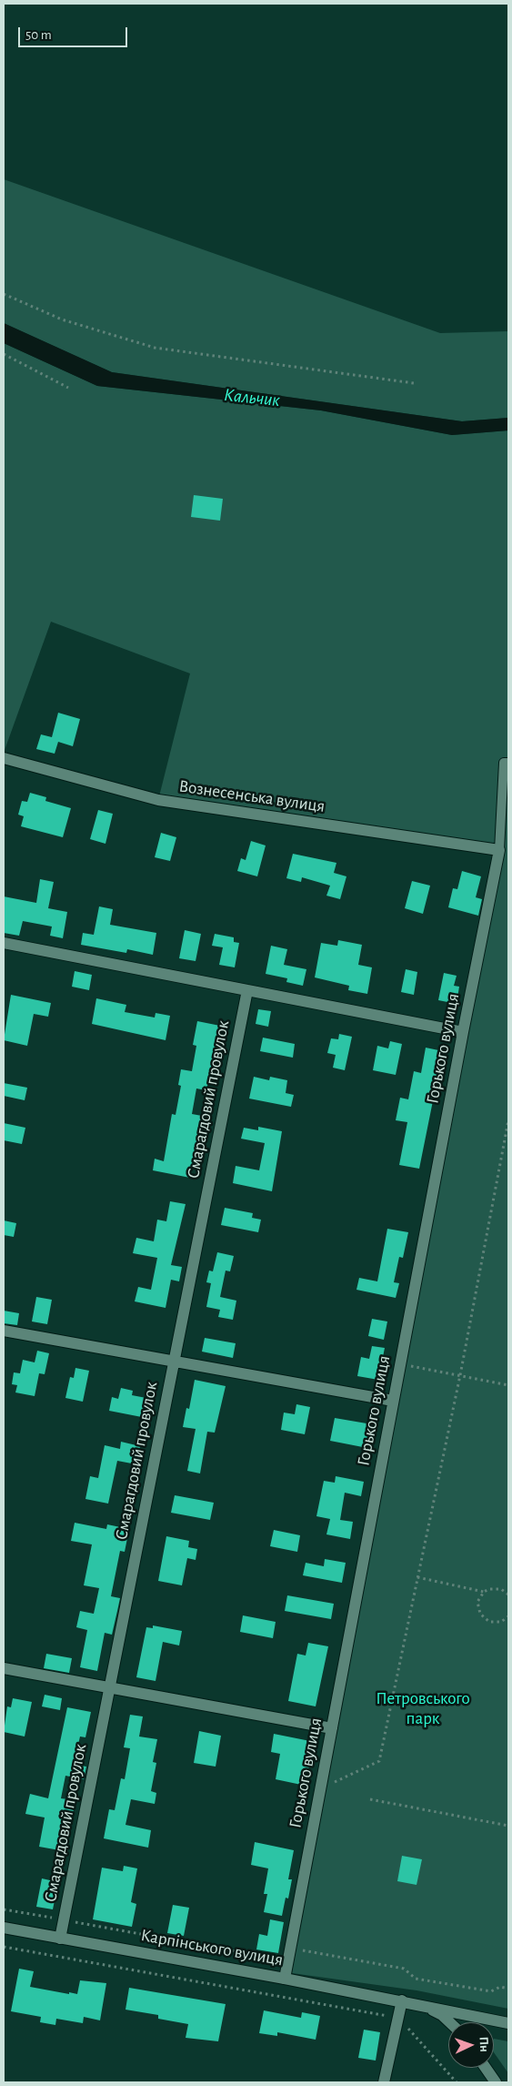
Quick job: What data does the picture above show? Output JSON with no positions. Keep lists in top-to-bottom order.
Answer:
{
  "streets": {
    "street": [
      "Вознесенська вулиця",
      "Горького вулиця",
      "Смарагдовий провулок",
      "Карпінського вулиця"
    ]
  },
  "crossings": [
    ["Вознесенська вулиця", "Горького вулиця"],
    ["Горького вулиця", "Карпінського вулиця"],
    ["Смарагдовий провулок", "Карпінського вулиця"]
  ],
  "water": ["Кальчик"],
  "parks": ["Петровського парк"],
  "scale_bar": "50 m",
  "north": "right"
}
